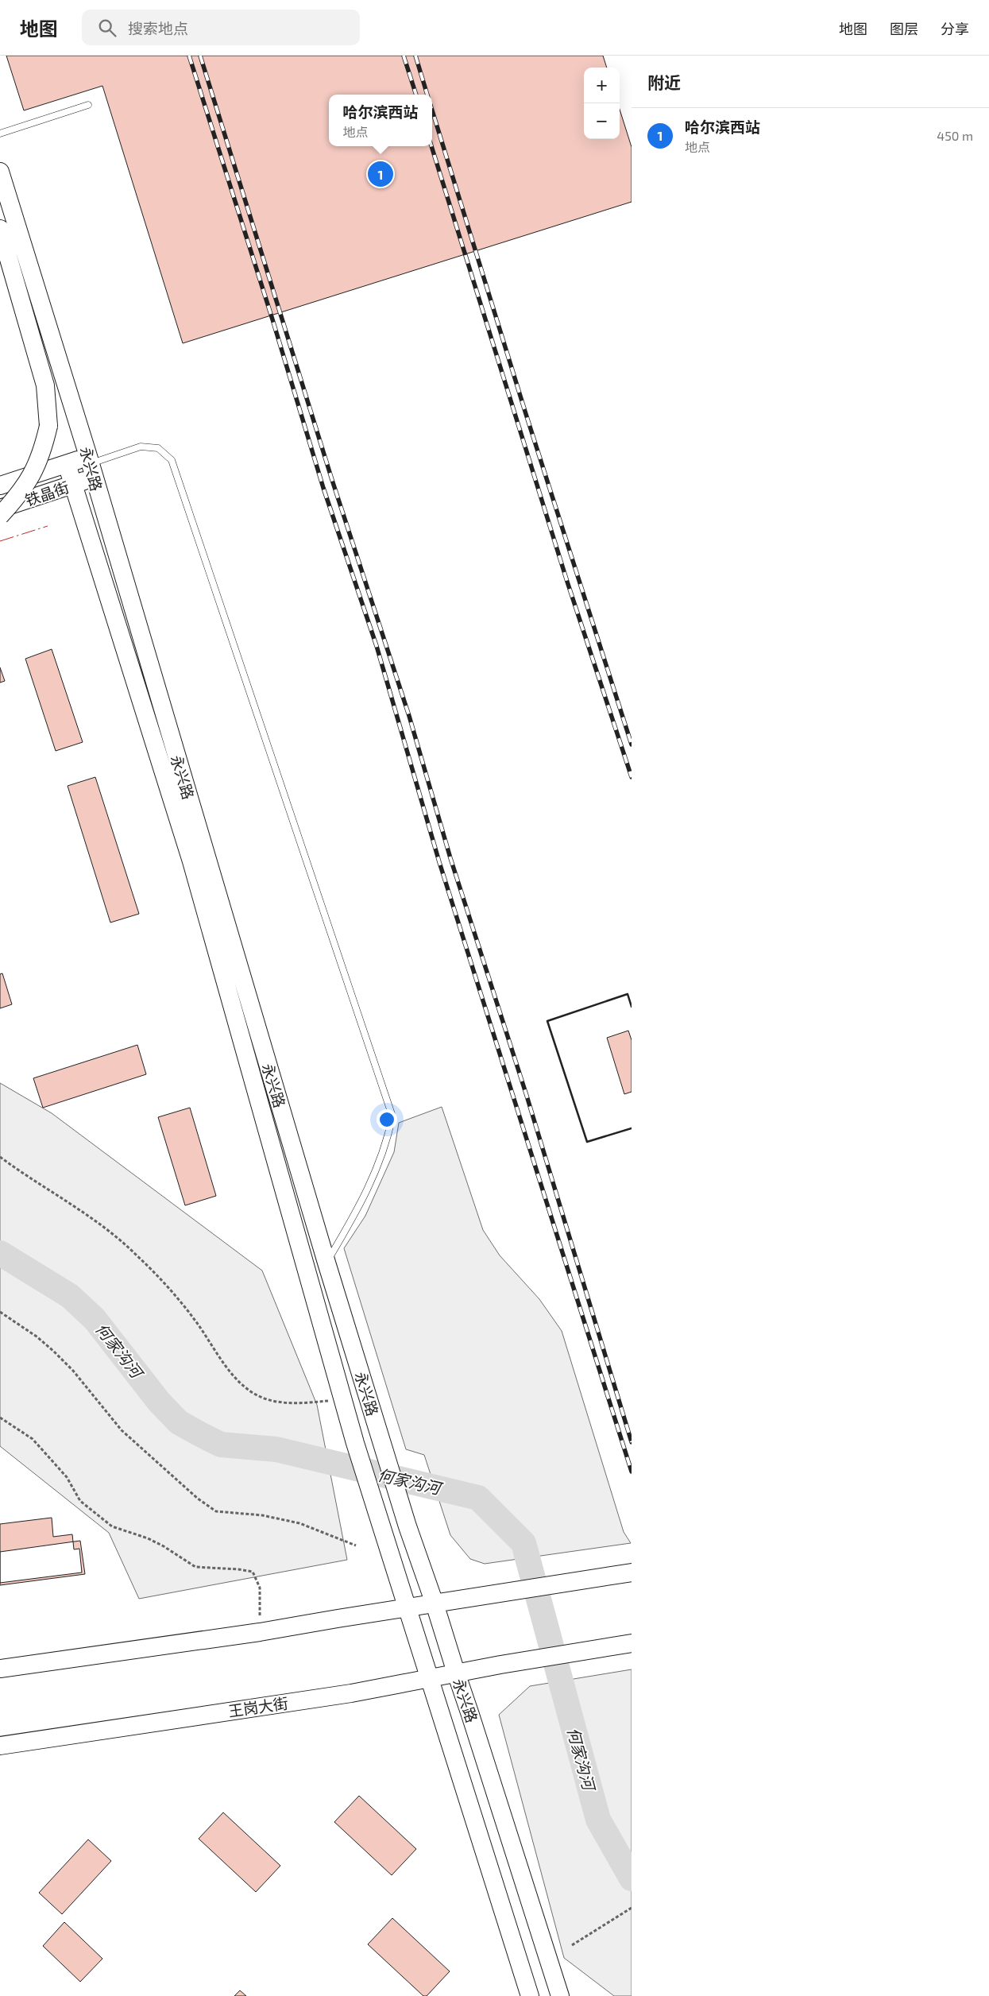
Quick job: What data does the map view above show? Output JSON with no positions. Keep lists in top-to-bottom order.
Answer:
{
  "streets": {
    "main road": ["永兴路", "铁晶街", "王岗大街"]
  },
  "crossings": [
    ["永兴路", "铁晶街"],
    ["永兴路", "王岗大街"]
  ],
  "water": ["何家沟河"],
  "page": {
    "header": "地图",
    "search": "搜索地点",
    "nav": ["地图", "图层", "分享"],
    "heading": "附近",
    "map_buttons": ["+", "−"],
    "popup": ["哈尔滨西站", "地点"],
    "list": [
      {
        "mark": "1",
        "name": "哈尔滨西站",
        "note": "地点",
        "value": "450 m"
      }
    ],
    "pins": "1"
  }
}
